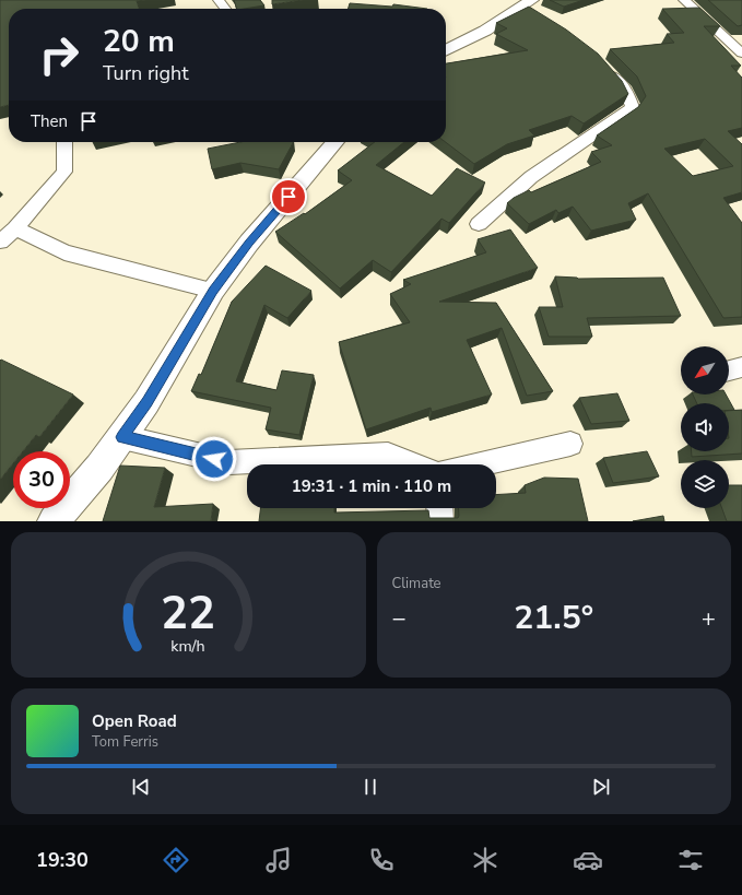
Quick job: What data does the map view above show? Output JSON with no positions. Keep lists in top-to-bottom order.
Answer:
{
  "north": "bottom left",
  "page": {
    "turn": ["20 m", "Turn right"],
    "then": "Then",
    "limit": "30",
    "trip": "19:31 · 1 min · 110 m",
    "tile": "Climate",
    "heat": ["−", "21.5°", "+"],
    "song": ["Open Road", "Tom Ferris"],
    "tabs": "19:30",
    "gauge": ["22", "km/h"]
  }
}
